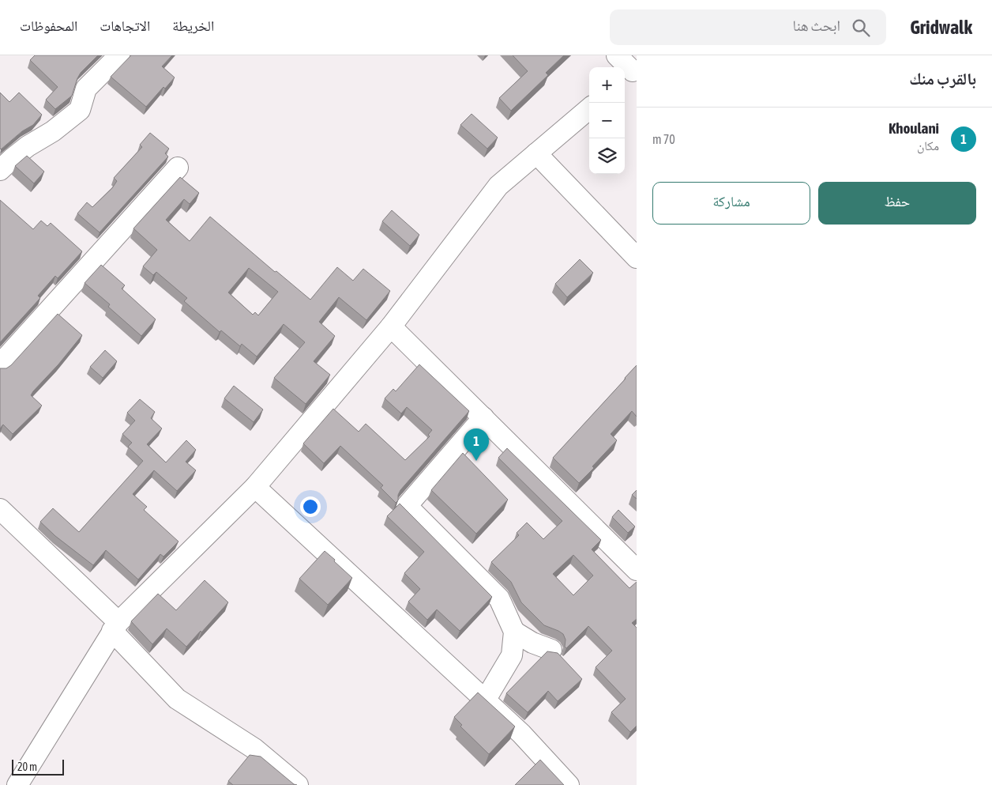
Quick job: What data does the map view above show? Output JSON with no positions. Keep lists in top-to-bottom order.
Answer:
{
  "scale_bar": "20 m",
  "page": {
    "header": "Gridwalk",
    "search": "ابحث هنا",
    "nav": ["الخريطة", "الاتجاهات", "المحفوظات"],
    "heading": "بالقرب منك",
    "map_buttons": ["+", "−"],
    "list": [
      {
        "mark": "1",
        "name": "Khoulani",
        "note": "مكان",
        "value": "70 m"
      }
    ],
    "buttons": ["حفظ", "مشاركة"],
    "pins": "1",
    "scale": "20 m"
  }
}
